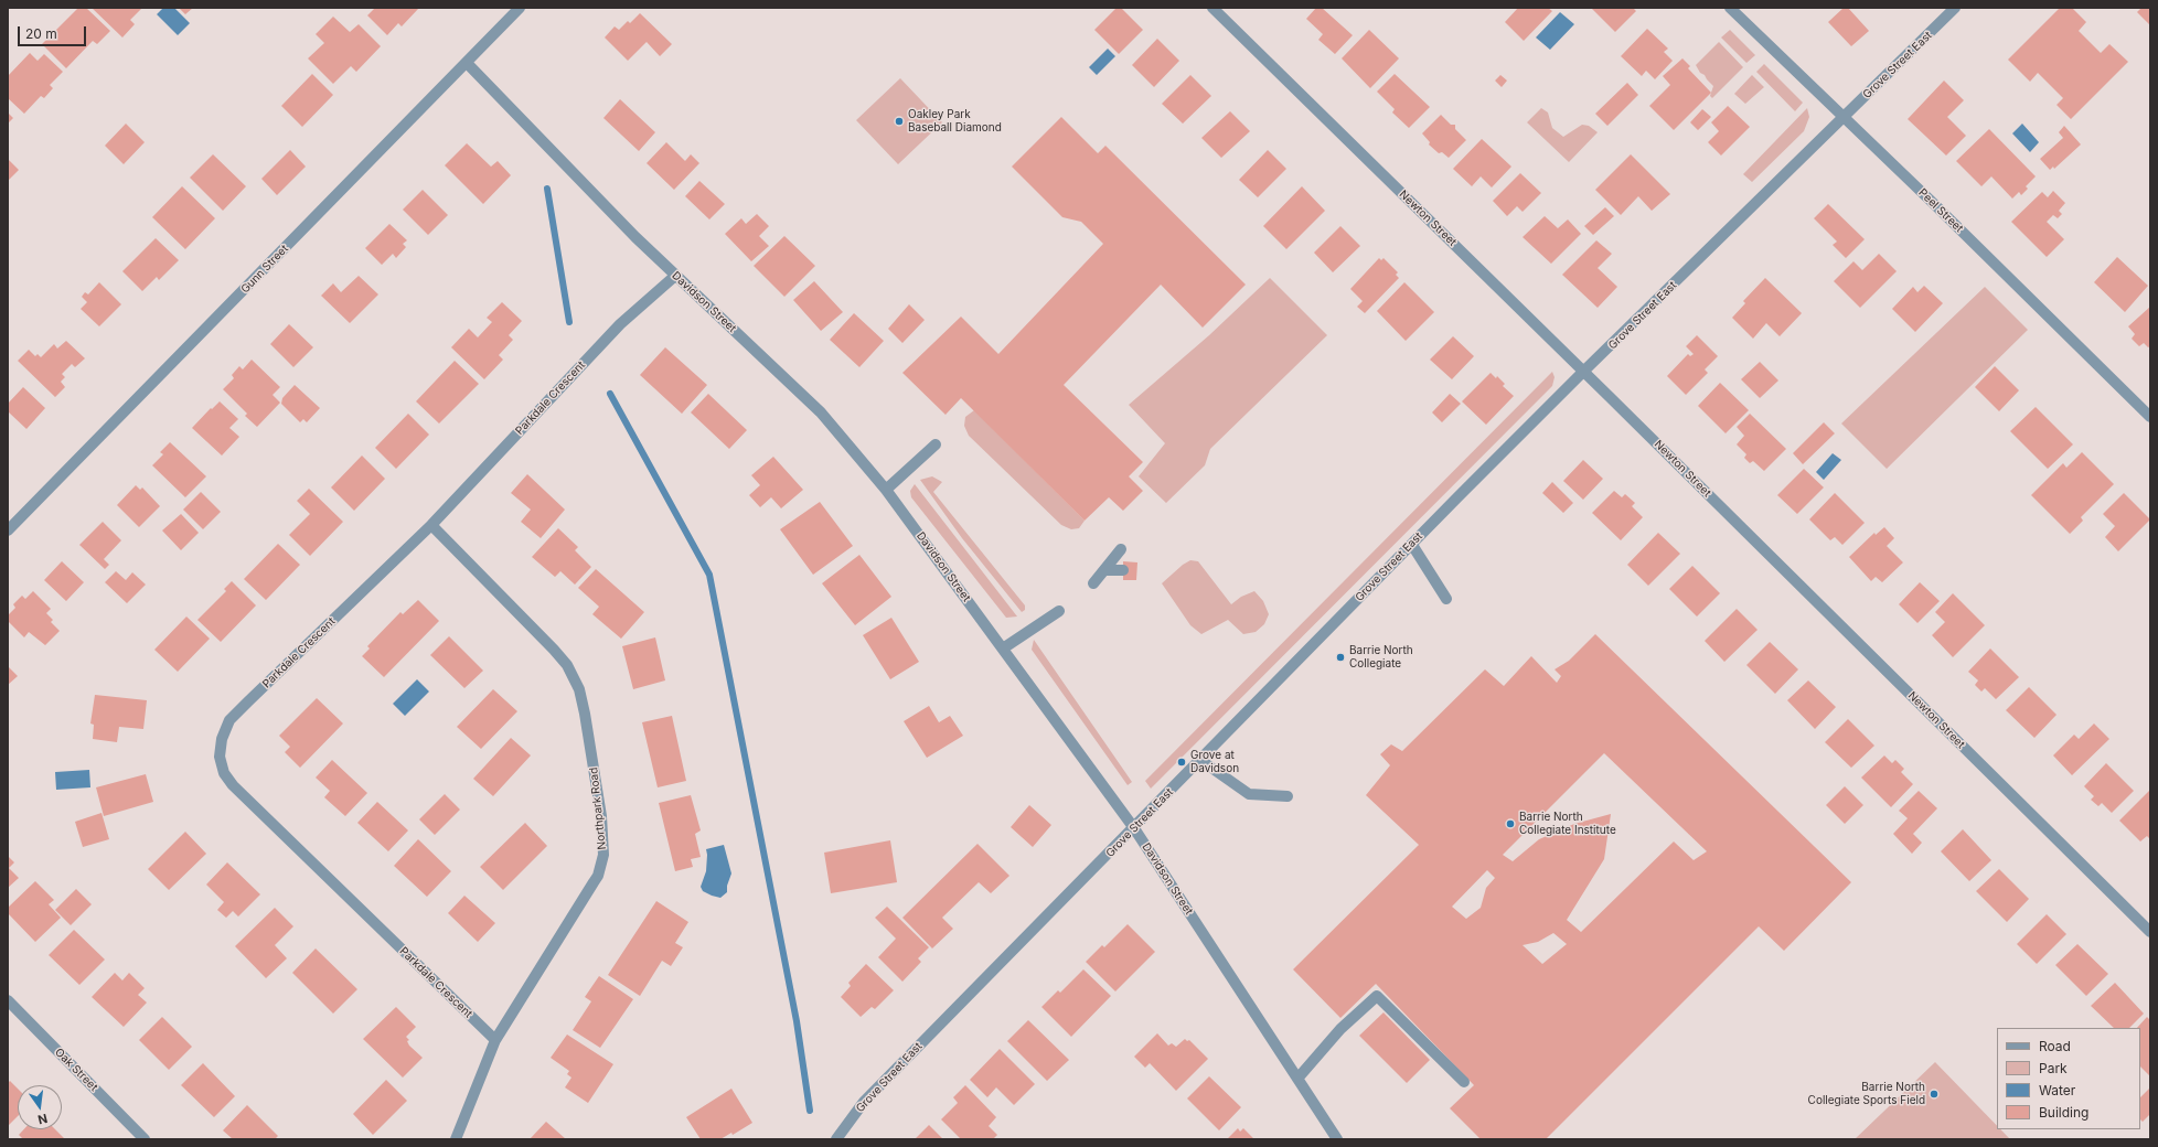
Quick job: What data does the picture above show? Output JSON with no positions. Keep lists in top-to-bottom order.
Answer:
{
  "streets": {
    "street": [
      "Grove Street East",
      "Peel Street",
      "Newton Street",
      "Gunn Street",
      "Davidson Street",
      "Parkdale Crescent",
      "Northpark Road",
      "Oak Street"
    ]
  },
  "crossings": [
    ["Grove Street East", "Peel Street"],
    ["Grove Street East", "Newton Street"],
    ["Grove Street East", "Davidson Street"],
    ["Gunn Street", "Davidson Street"],
    ["Davidson Street", "Parkdale Crescent"],
    ["Parkdale Crescent", "Northpark Road"]
  ],
  "places": [
    "Oakley Park Baseball Diamond",
    "Barrie North Collegiate",
    "Grove at Davidson",
    "Barrie North Collegiate Institute",
    "Barrie North Collegiate Sports Field"
  ],
  "legend": [
    "Road",
    "Park",
    "Water",
    "Building"
  ],
  "scale_bar": "20 m",
  "north": "bottom"
}
